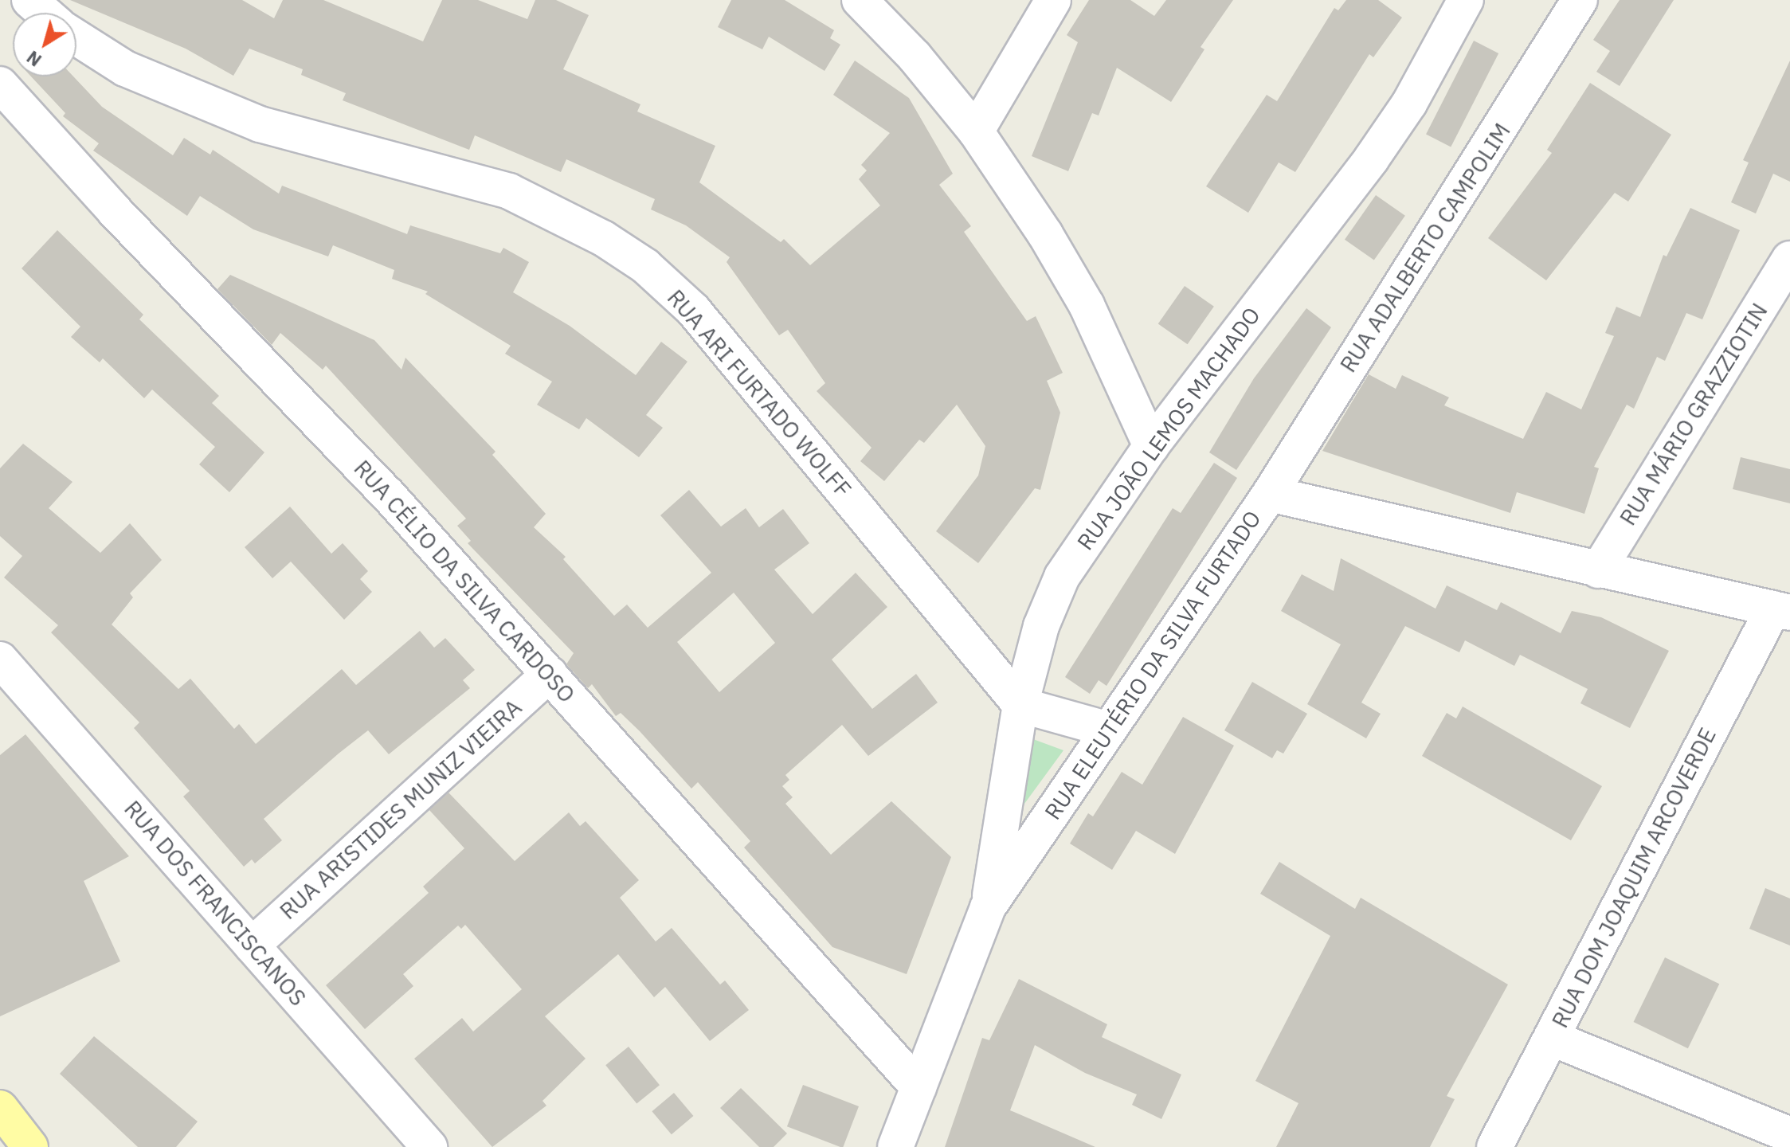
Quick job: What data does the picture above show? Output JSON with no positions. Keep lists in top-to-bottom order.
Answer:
{
  "streets": {
    "street": [
      "RUA ADALBERTO CAMPOLIM",
      "RUA ARI FURTADO WOLFF",
      "RUA MÁRIO GRAZZIOTIN",
      "RUA JOÃO LEMOS MACHADO",
      "RUA CÉLIO DA SILVA CARDOSO",
      "RUA ELEUTÉRIO DA SILVA FURTADO",
      "RUA ARISTIDES MUNIZ VIEIRA",
      "RUA DOM JOAQUIM ARCOVERDE",
      "RUA DOS FRANCISCANOS"
    ]
  },
  "crossings": [
    ["RUA ADALBERTO CAMPOLIM", "RUA ELEUTÉRIO DA SILVA FURTADO"],
    ["RUA ARI FURTADO WOLFF", "RUA JOÃO LEMOS MACHADO"],
    ["RUA MÁRIO GRAZZIOTIN", "RUA ELEUTÉRIO DA SILVA FURTADO"],
    ["RUA JOÃO LEMOS MACHADO", "RUA ELEUTÉRIO DA SILVA FURTADO"],
    ["RUA CÉLIO DA SILVA CARDOSO", "RUA ELEUTÉRIO DA SILVA FURTADO"],
    ["RUA CÉLIO DA SILVA CARDOSO", "RUA ARISTIDES MUNIZ VIEIRA"],
    ["RUA ELEUTÉRIO DA SILVA FURTADO", "RUA DOM JOAQUIM ARCOVERDE"],
    ["RUA ARISTIDES MUNIZ VIEIRA", "RUA DOS FRANCISCANOS"]
  ],
  "north": "bottom left"
}
